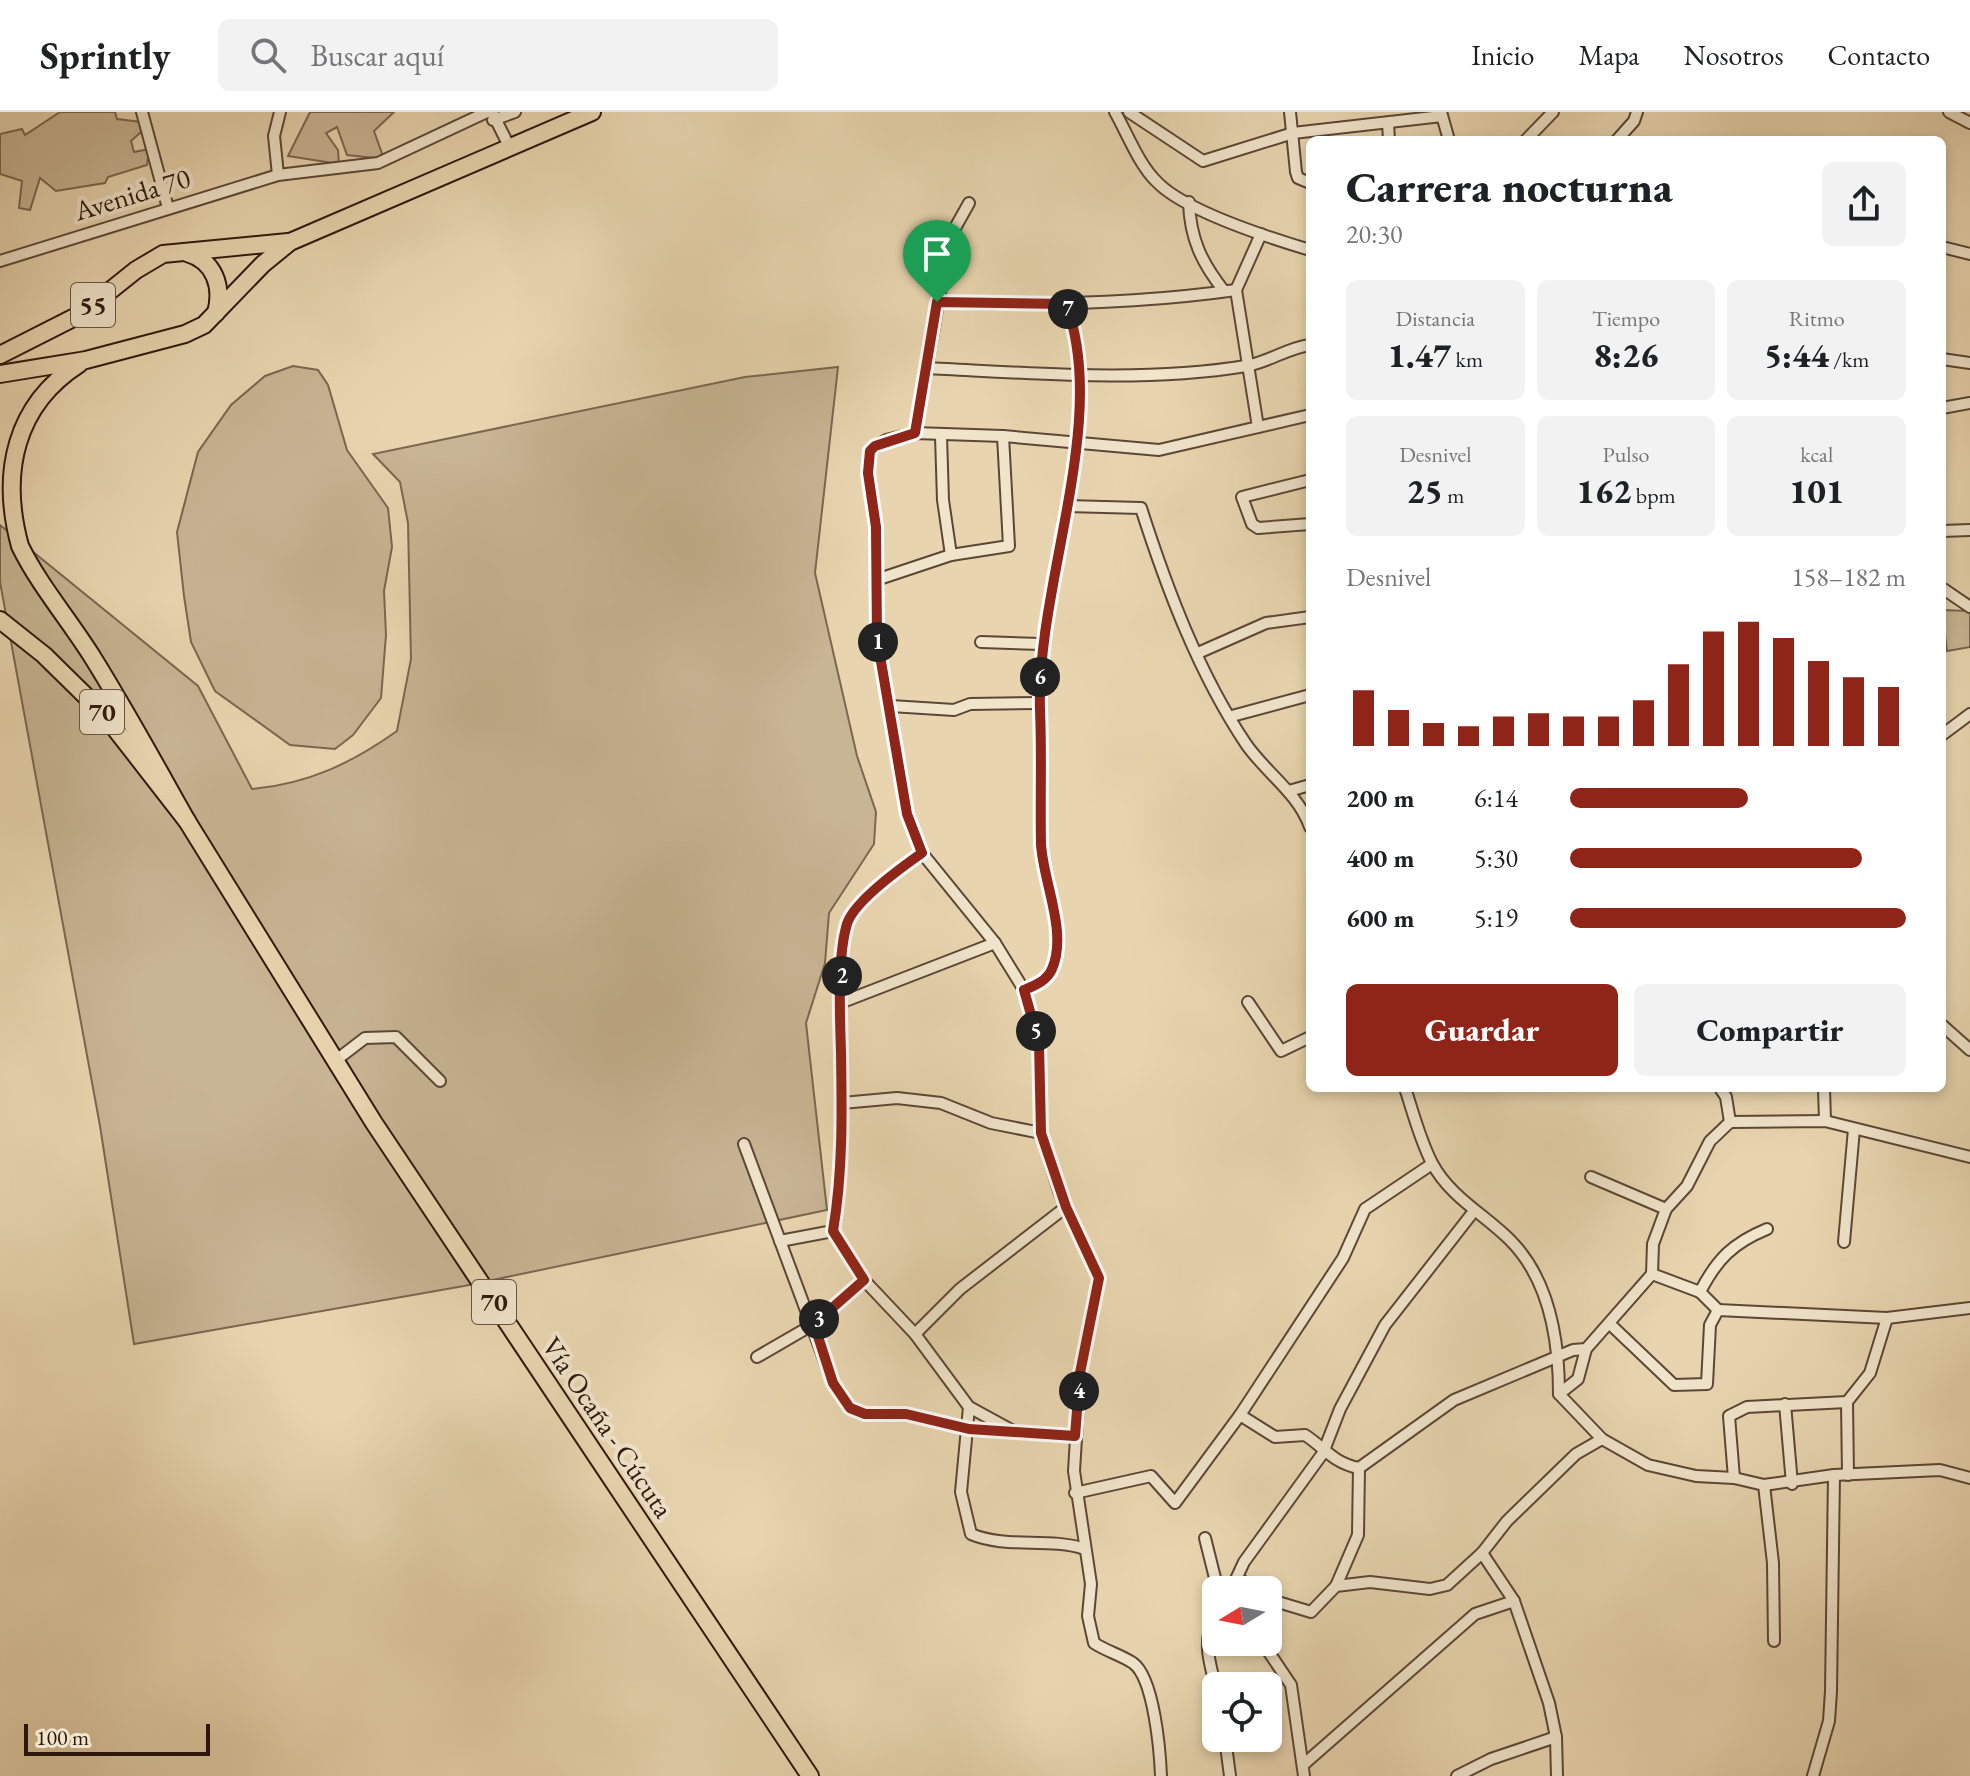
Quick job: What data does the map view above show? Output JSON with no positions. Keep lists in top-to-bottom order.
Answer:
{
  "streets": {
    "main road": ["55", "70", "Vía Ocaña - Cúcuta"],
    "street": ["Avenida 70"]
  },
  "crossings": [
    ["70", "Vía Ocaña - Cúcuta"]
  ],
  "scale_bar": "100 m",
  "north": "left",
  "page": {
    "header": "Sprintly",
    "search": "Buscar aquí",
    "nav": [
      "Inicio",
      "Mapa",
      "Nosotros",
      "Contacto"
    ],
    "heading": ["Carrera nocturna", "20:30"],
    "stats": [
      ["Distancia", "1.47 km"],
      ["Tiempo", "8:26"],
      ["Ritmo", "5:44 /km"],
      ["Desnivel", "25 m"],
      ["Pulso", "162 bpm"],
      ["kcal", "101"]
    ],
    "pins": [
      "7",
      "1",
      "6",
      "2",
      "5",
      "3",
      "4"
    ],
    "chart": ["Desnivel", "158–182 m"],
    "list": [
      {
        "name": "200 m",
        "note": "6:14"
      },
      {
        "name": "400 m",
        "note": "5:30"
      },
      {
        "name": "600 m",
        "note": "5:19"
      }
    ],
    "buttons": ["Guardar", "Compartir"],
    "scale": "100 m"
  }
}
